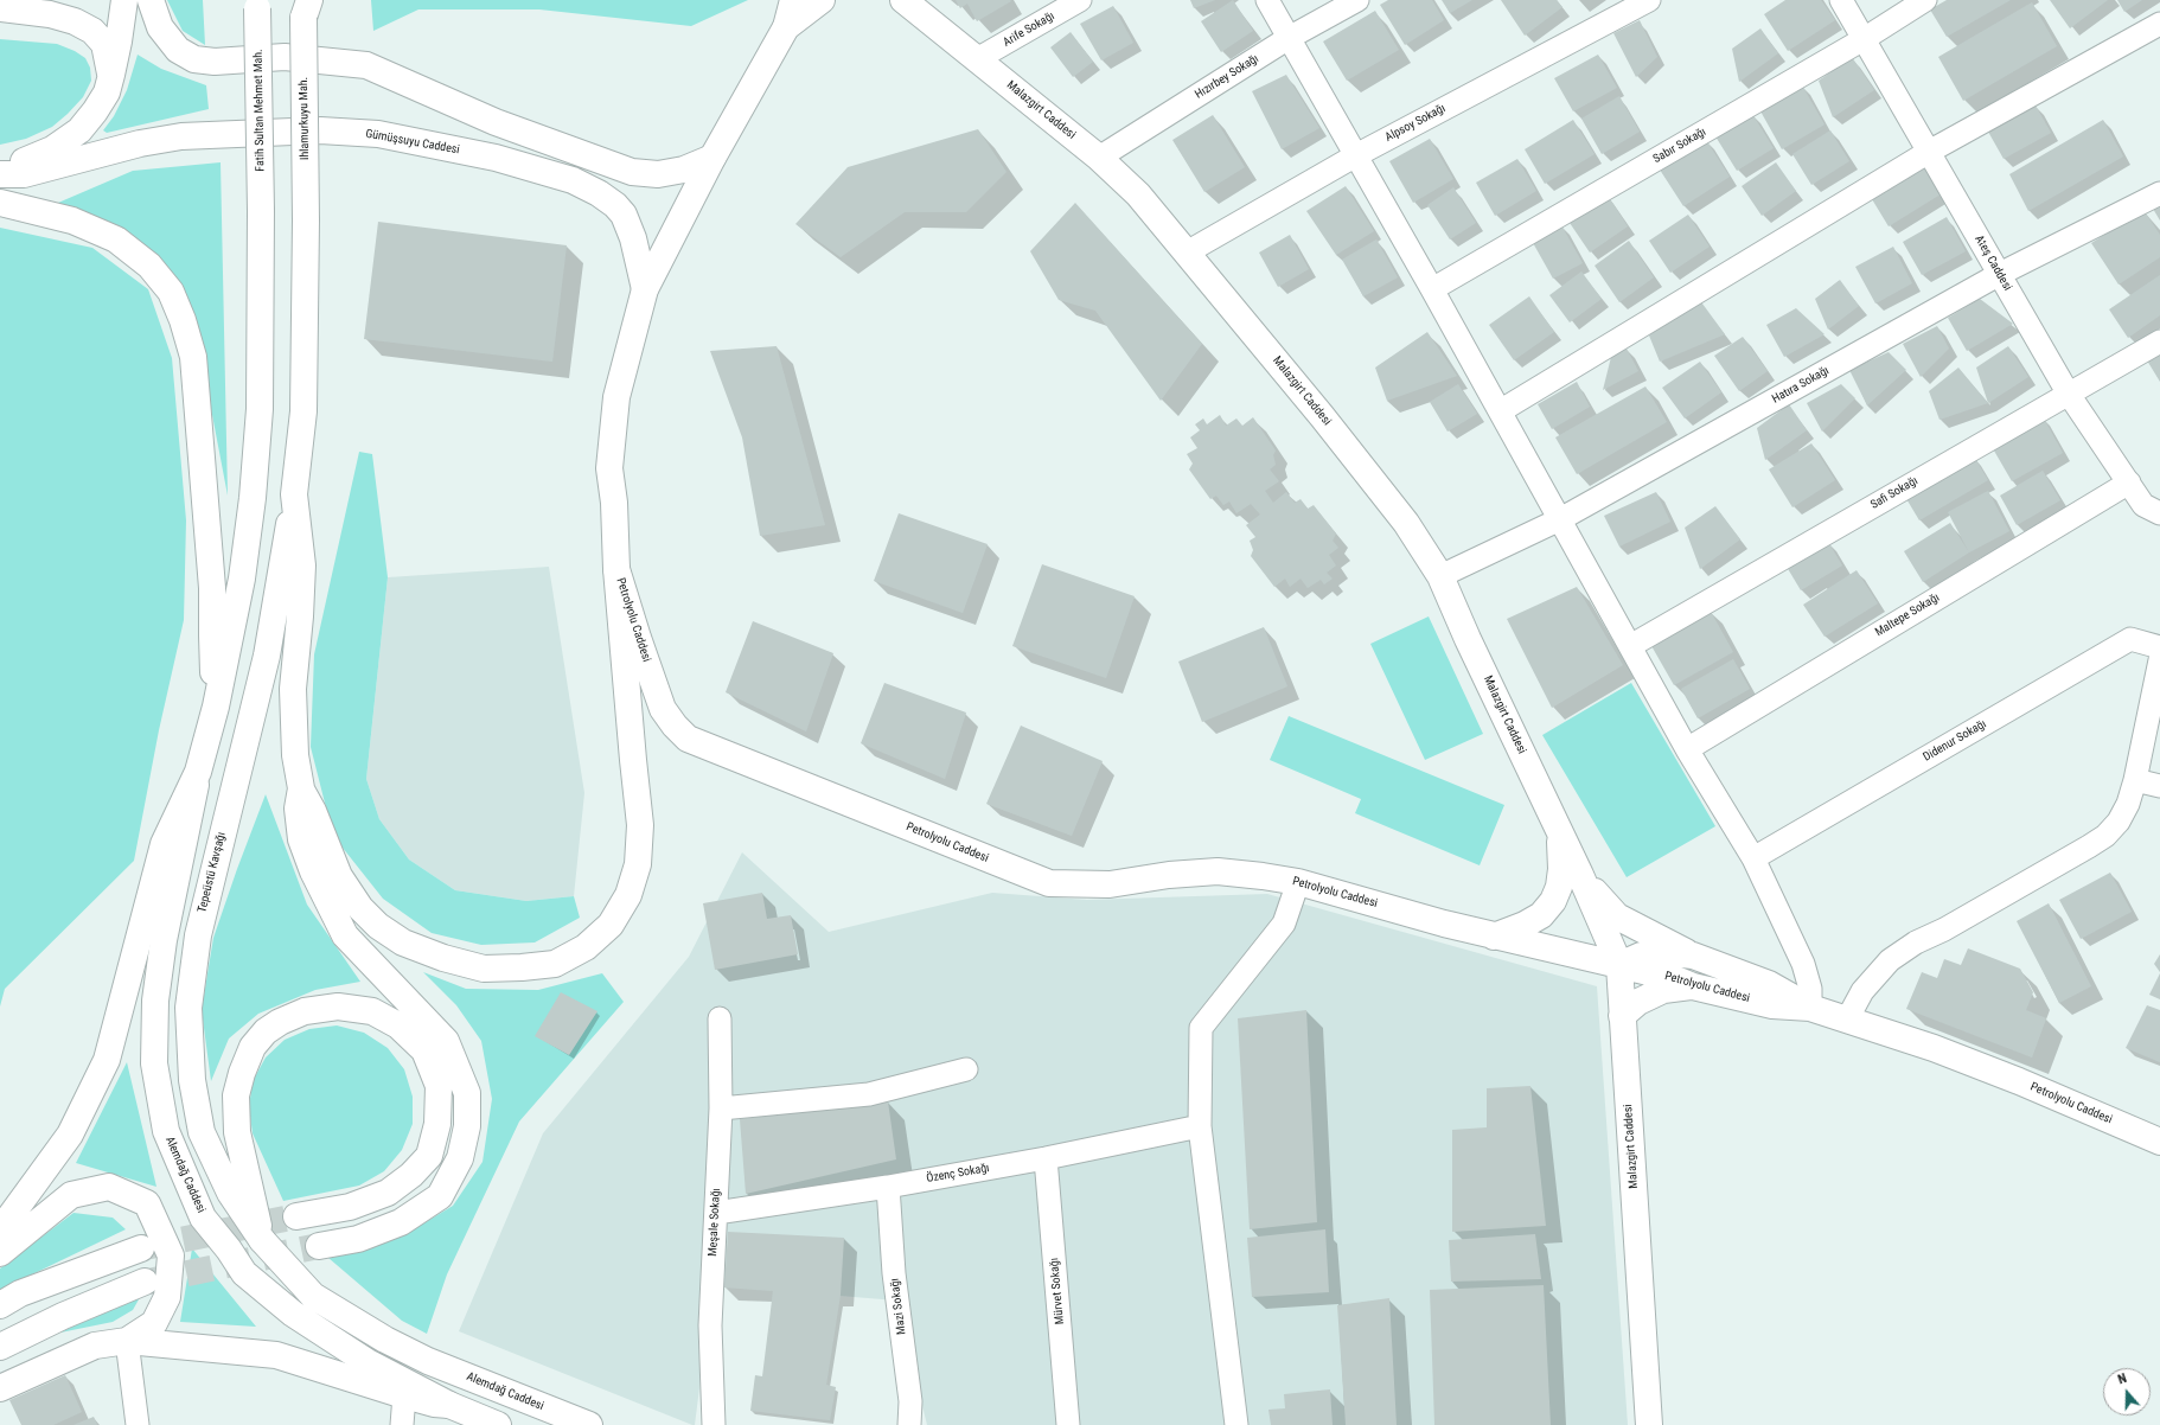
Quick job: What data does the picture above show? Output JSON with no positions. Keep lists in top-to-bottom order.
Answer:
{
  "streets": {
    "main road": [
      "Fatih Sultan Mehmet Mah.",
      "Malazgirt Caddesi",
      "Ihlamurkuyu Mah.",
      "Gümüşsuyu Caddesi",
      "Petrolyolu Caddesi",
      "Tepeüstü Kavşağı",
      "Alemdağ Caddesi"
    ],
    "street": [
      "Arife Sokağı",
      "Hızırbey Sokağı",
      "Alpsoy Sokağı",
      "Sabır Sokağı",
      "Ateş Caddesi",
      "Hatıra Sokağı",
      "Safi Sokağı",
      "Maltepe Sokağı",
      "Didenur Sokağı",
      "Özenç Sokağı",
      "Meşale Sokağı",
      "Mürvet Sokağı",
      "Mazi Sokağı"
    ]
  },
  "crossings": [
    ["Arife Sokağı", "Malazgirt Caddesi"],
    ["Hızırbey Sokağı", "Malazgirt Caddesi"],
    ["Malazgirt Caddesi", "Alpsoy Sokağı"],
    ["Malazgirt Caddesi", "Hatıra Sokağı"],
    ["Malazgirt Caddesi", "Petrolyolu Caddesi"],
    ["Ihlamurkuyu Mah.", "Tepeüstü Kavşağı"],
    ["Sabır Sokağı", "Ateş Caddesi"],
    ["Ateş Caddesi", "Hatıra Sokağı"],
    ["Ateş Caddesi", "Safi Sokağı"],
    ["Ateş Caddesi", "Maltepe Sokağı"],
    ["Tepeüstü Kavşağı", "Alemdağ Caddesi"],
    ["Özenç Sokağı", "Meşale Sokağı"],
    ["Özenç Sokağı", "Mürvet Sokağı"],
    ["Özenç Sokağı", "Mazi Sokağı"]
  ],
  "north": "top"
}
